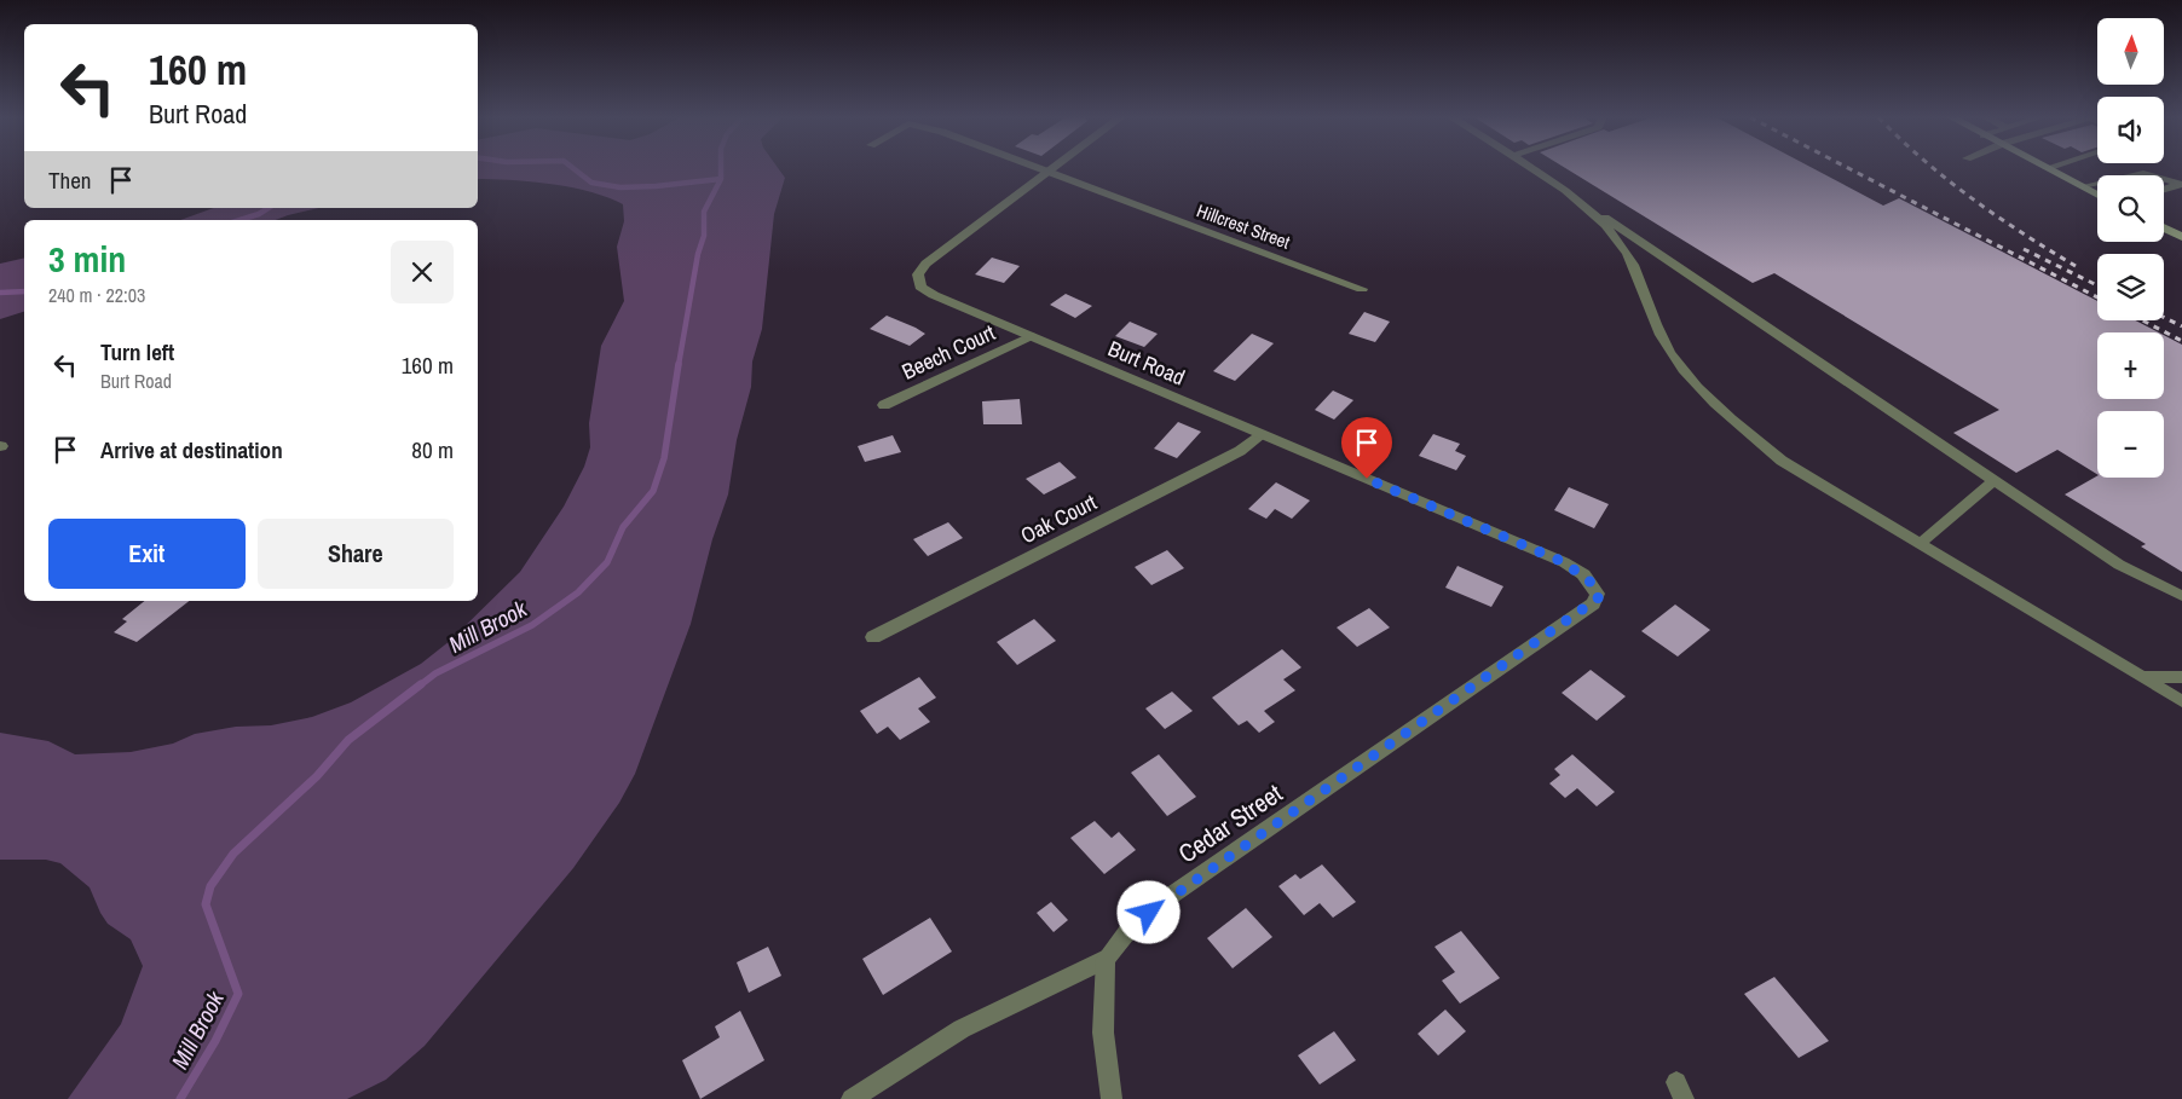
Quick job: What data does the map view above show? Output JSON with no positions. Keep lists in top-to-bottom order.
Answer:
{
  "streets": {
    "street": [
      "Hillcrest Street",
      "Beech Court",
      "Burt Road",
      "Oak Court",
      "Cedar Street"
    ]
  },
  "crossings": [
    ["Hillcrest Street", "Burt Road"],
    ["Beech Court", "Burt Road"],
    ["Burt Road", "Oak Court"],
    ["Burt Road", "Cedar Street"]
  ],
  "water": ["Mill Brook"],
  "north": "top",
  "page": {
    "map_buttons": ["+", "−"],
    "turn": ["160 m", "Burt Road"],
    "then": "Then",
    "heading": ["3 min", "240 m · 22:03"],
    "list": [
      {
        "name": "Turn left",
        "note": "Burt Road",
        "value": "160 m"
      },
      {
        "name": "Arrive at destination",
        "value": "80 m"
      }
    ],
    "buttons": ["Exit", "Share"]
  }
}
